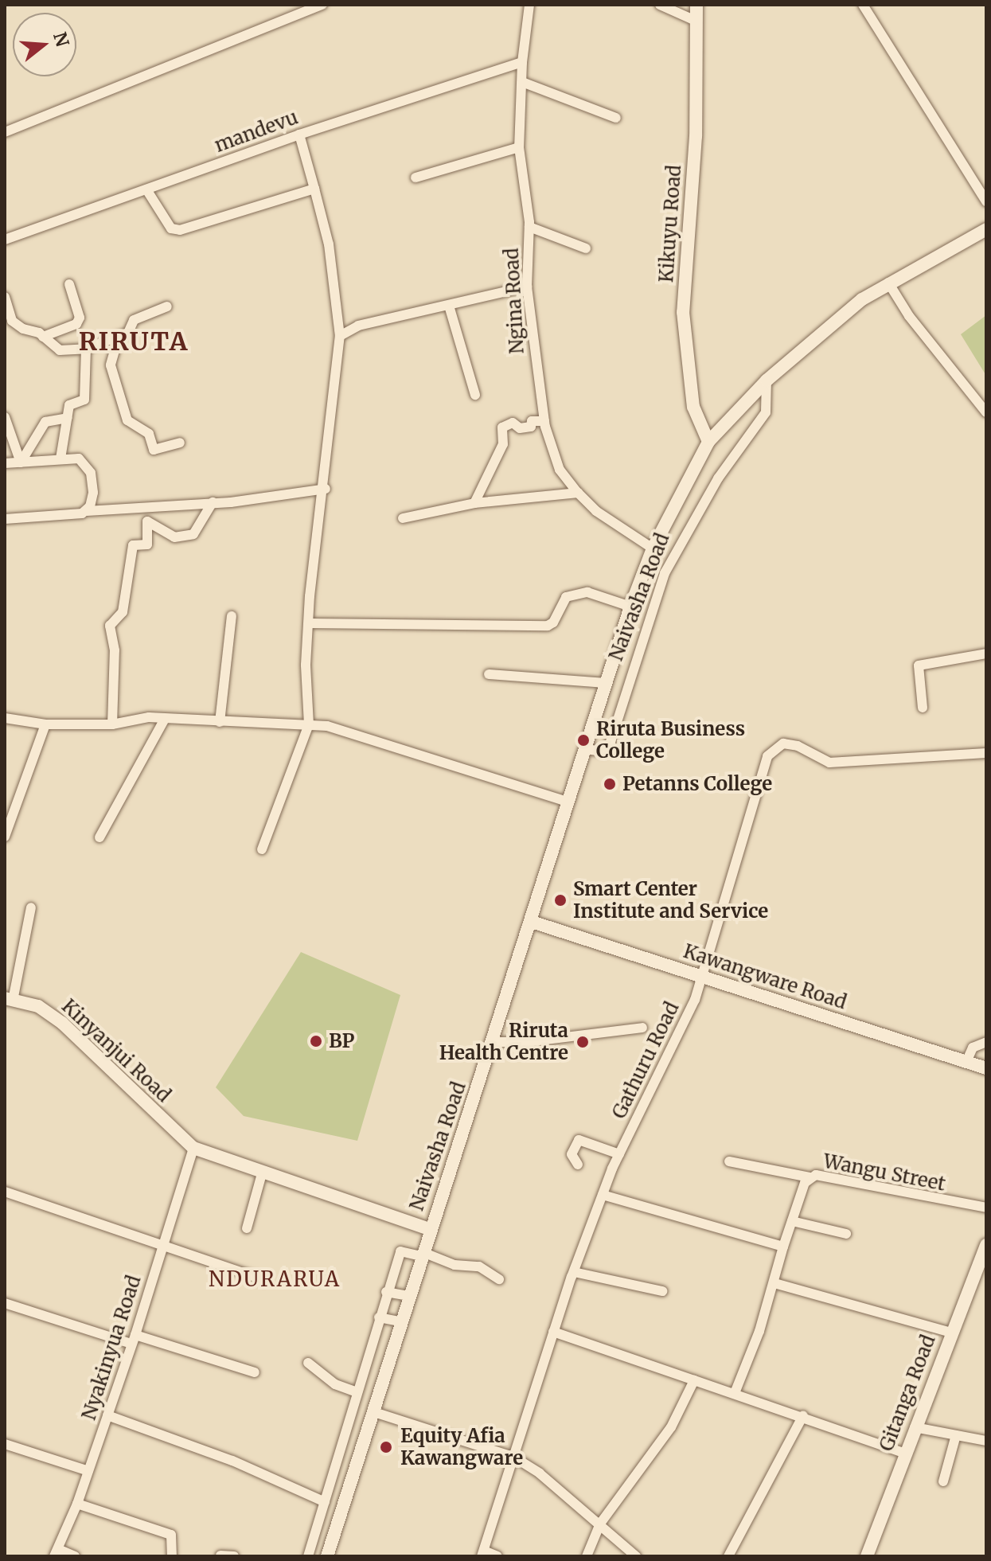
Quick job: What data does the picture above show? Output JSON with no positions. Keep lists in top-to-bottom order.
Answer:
{
  "streets": {
    "main road": [
      "Kikuyu Road",
      "Naivasha Road",
      "Kawangware Road",
      "Kinyanjui Road",
      "Gitanga Road"
    ],
    "street": [
      "mandevu",
      "Ngina Road",
      "Gathuru Road",
      "Wangu Street",
      "Nyakinyua Road"
    ]
  },
  "crossings": [
    ["mandevu", "Ngina Road"],
    ["Kikuyu Road", "Naivasha Road"],
    ["Ngina Road", "Naivasha Road"],
    ["Naivasha Road", "Kawangware Road"],
    ["Kawangware Road", "Gathuru Road"],
    ["Kinyanjui Road", "Nyakinyua Road"]
  ],
  "districts": ["RIRUTA", "NDURARUA"],
  "places": [
    "Riruta Business College",
    "Petanns College",
    "Smart Center Institute and Service",
    "BP",
    "Riruta Health Centre",
    "Equity Afia Kawangware"
  ],
  "north": "right"
}
